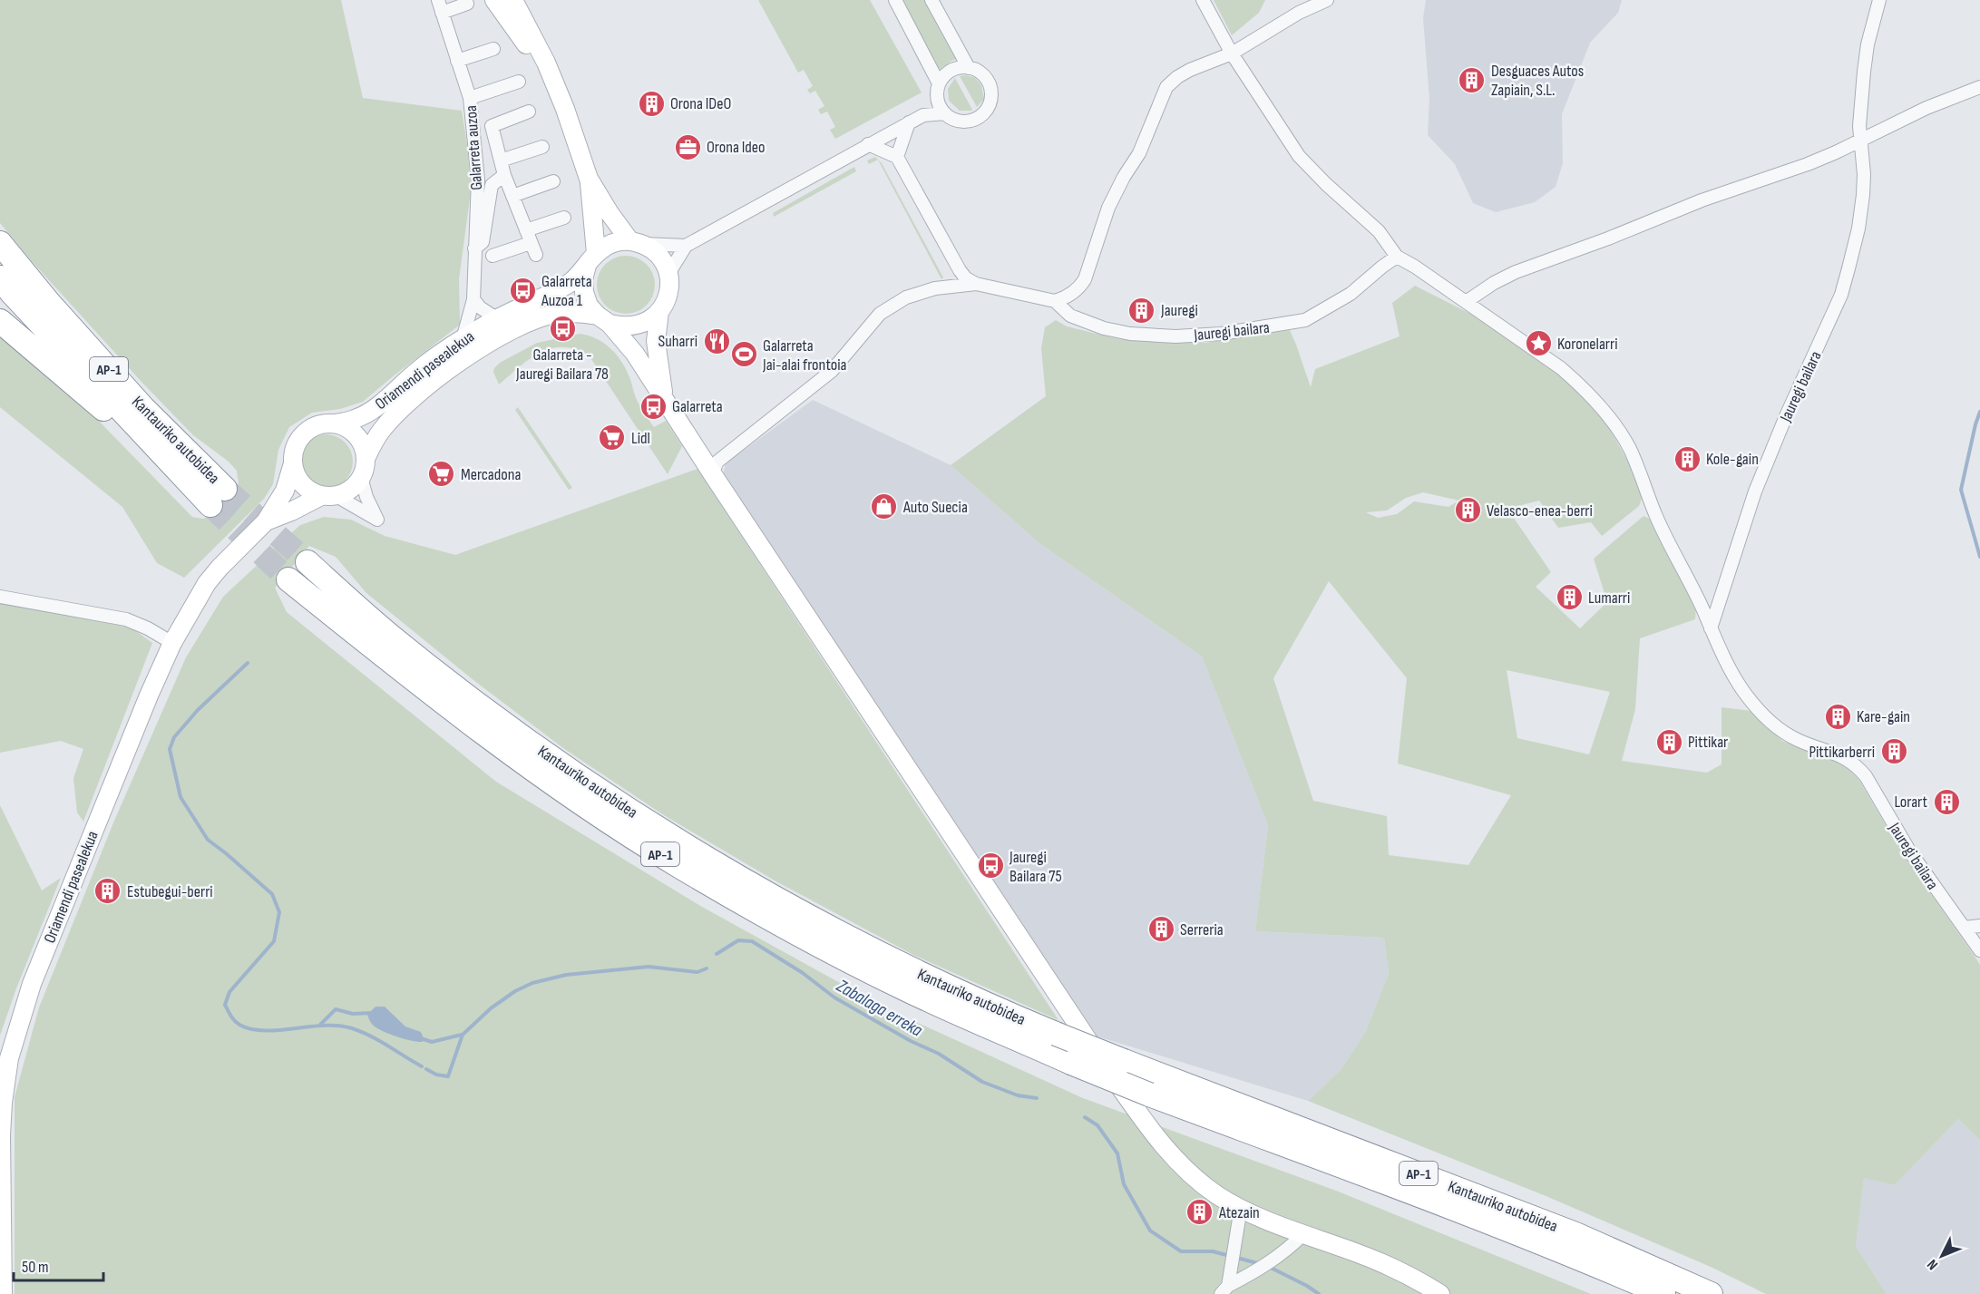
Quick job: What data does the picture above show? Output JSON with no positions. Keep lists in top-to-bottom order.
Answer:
{
  "streets": {
    "highway": ["AP-1", "Kantauriko autobidea"],
    "main road": ["Oriamendi pasealekua"],
    "street": ["Galarreta auzoa", "Jauregi bailara"]
  },
  "crossings": [
    ["Galarreta auzoa", "Oriamendi pasealekua"]
  ],
  "water": ["Zabalaga erreka"],
  "places": {
    "building": [
      "Desguaces Autos Zapiain, S.L.",
      "Orona IDeO",
      "Jauregi",
      "Kole-gain",
      "Velasco-enea-berri",
      "Lumarri",
      "Kare-gain",
      "Pittikar",
      "Pittikarberri",
      "Lorart",
      "Estubegui-berri",
      "Serreria",
      "Atezain"
    ],
    "office": ["Orona Ideo"],
    "bus stop": [
      "Galarreta Auzoa 1",
      "Galarreta - Jauregi Bailara 78",
      "Galarreta",
      "Jauregi Bailara 75"
    ],
    "restaurant": ["Suharri"],
    "place": ["Koronelarri"],
    "sports": ["Galarreta Jai-alai frontoia"],
    "supermarket": ["Lidl", "Mercadona"],
    "shop": ["Auto Suecia"]
  },
  "scale_bar": "50 m",
  "north": "bottom left"
}
